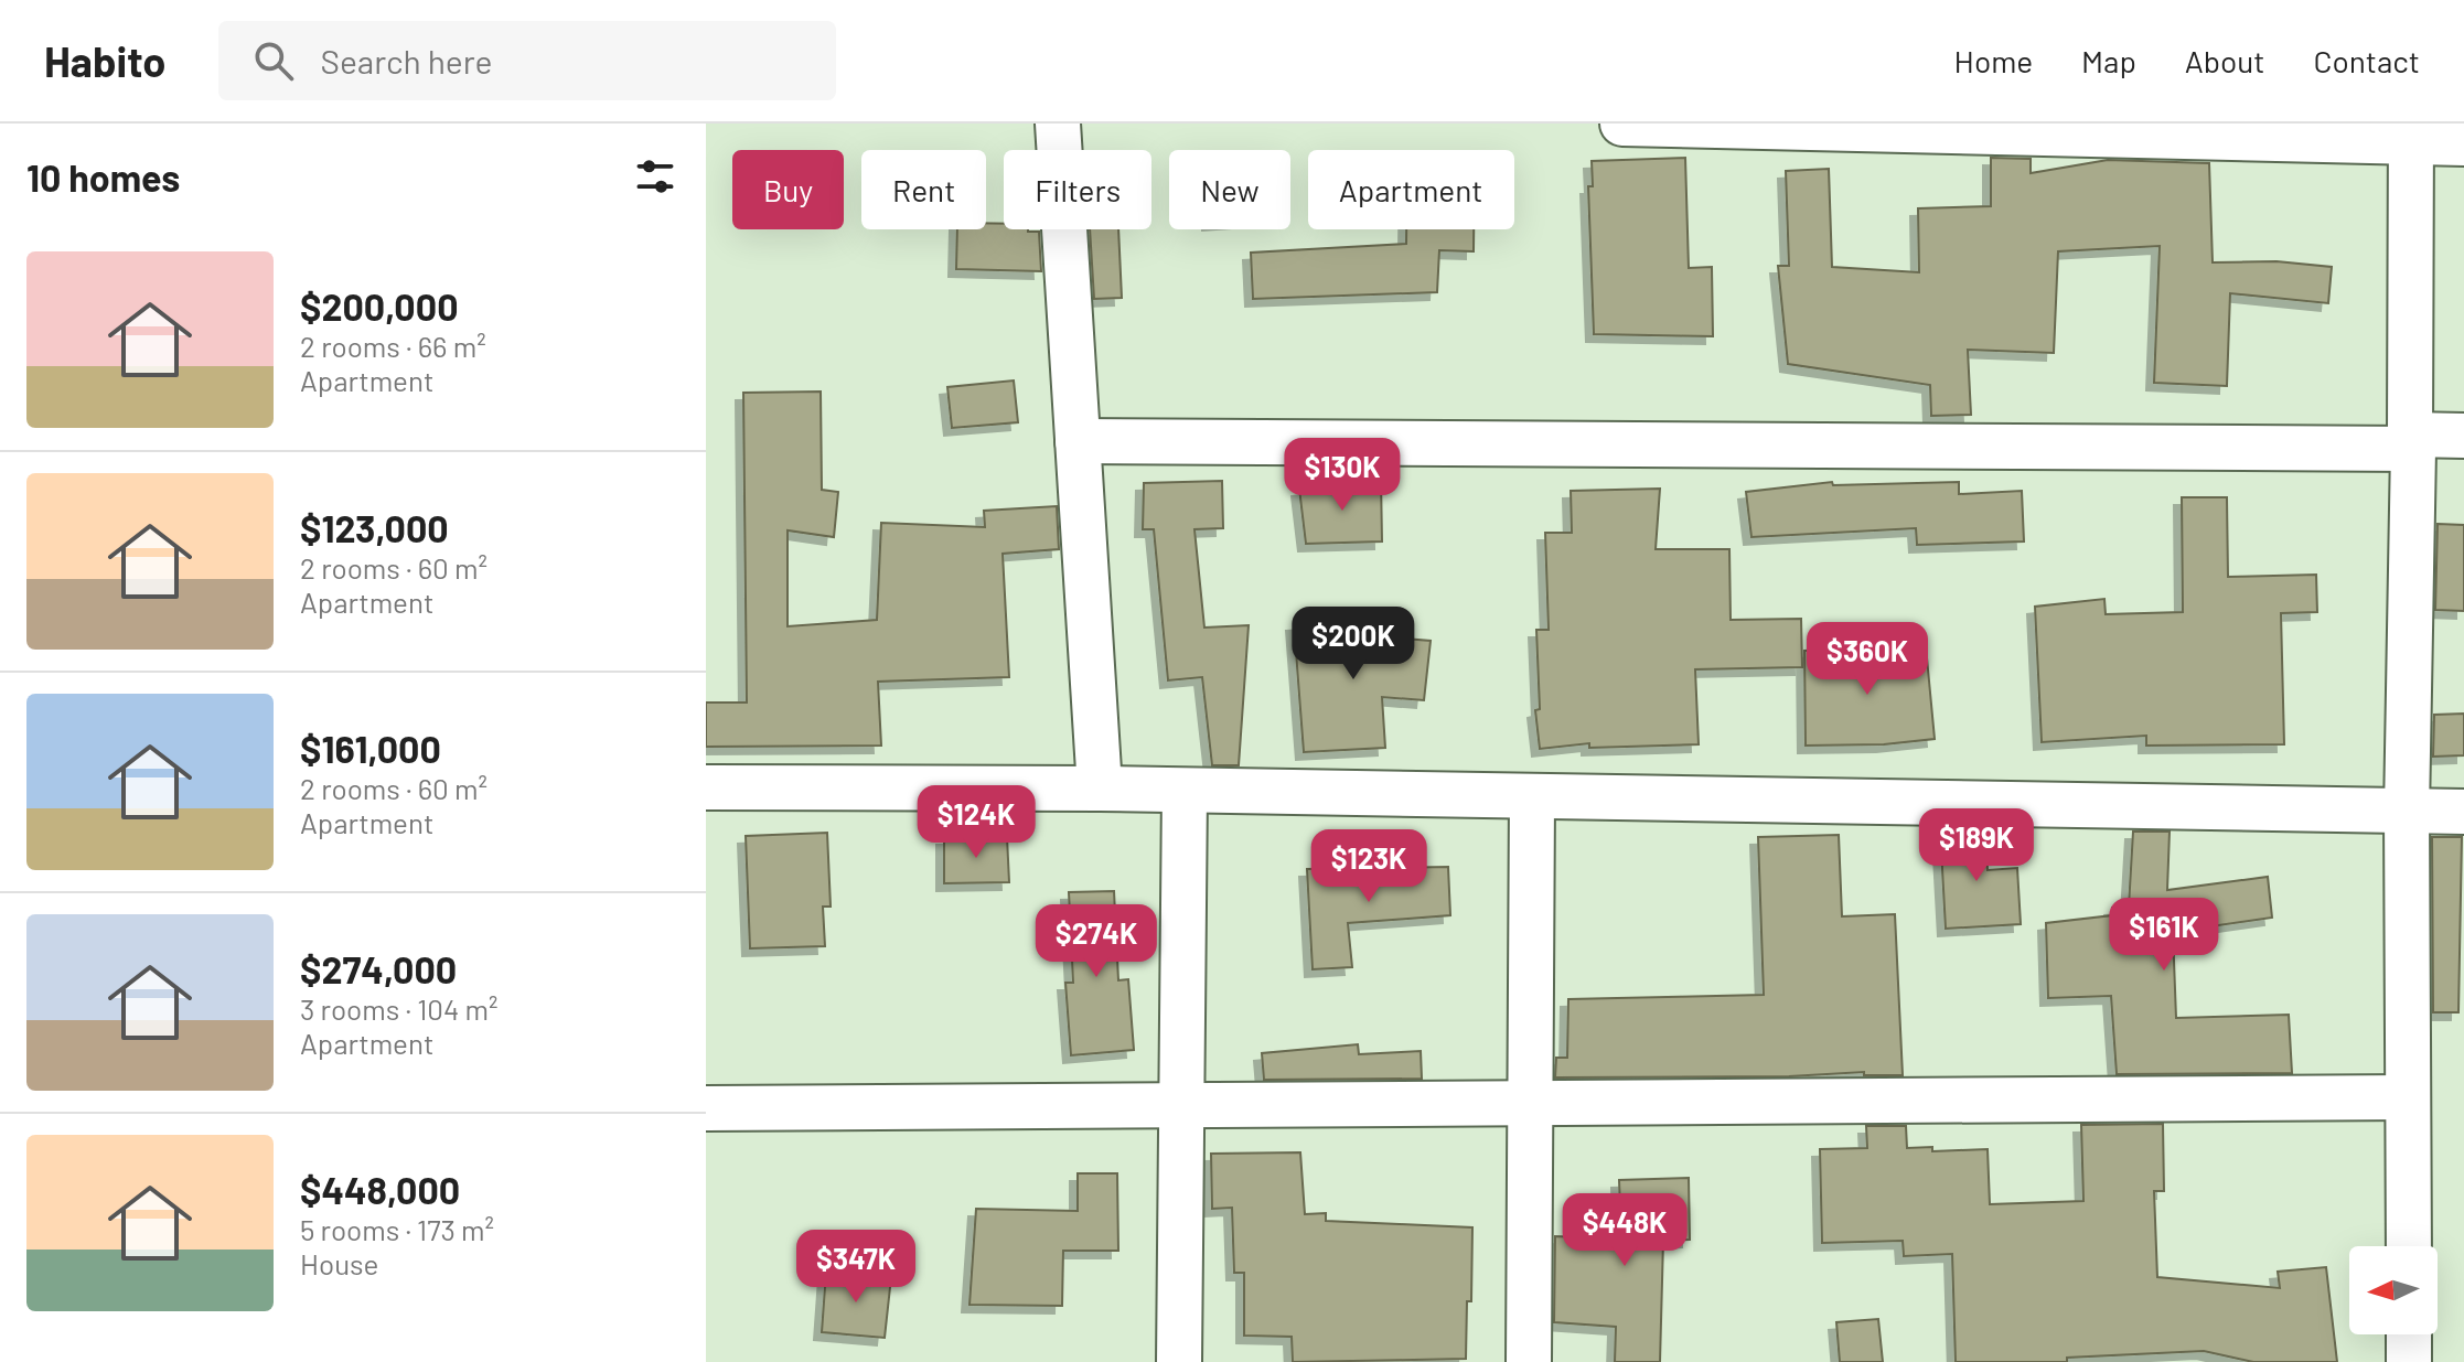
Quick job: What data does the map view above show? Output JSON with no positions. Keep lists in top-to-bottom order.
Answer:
{
  "north": "left",
  "page": {
    "header": "Habito",
    "search": "Search here",
    "nav": [
      "Home",
      "Map",
      "About",
      "Contact"
    ],
    "heading": "10 homes",
    "chip": [
      "Buy",
      "Rent",
      "Filters",
      "New",
      "Apartment"
    ],
    "list": [
      {
        "name": "$200,000",
        "note": "2 rooms · 66 m² · Apartment"
      },
      {
        "name": "$123,000",
        "note": "2 rooms · 60 m² · Apartment"
      },
      {
        "name": "$161,000",
        "note": "2 rooms · 60 m² · Apartment"
      },
      {
        "name": "$274,000",
        "note": "3 rooms · 104 m² · Apartment"
      },
      {
        "name": "$448,000",
        "note": "5 rooms · 173 m² · House"
      }
    ],
    "price": [
      "$130K",
      "$200K",
      "$360K",
      "$124K",
      "$189K",
      "$123K",
      "$161K",
      "$274K",
      "$448K",
      "$347K"
    ]
  }
}
